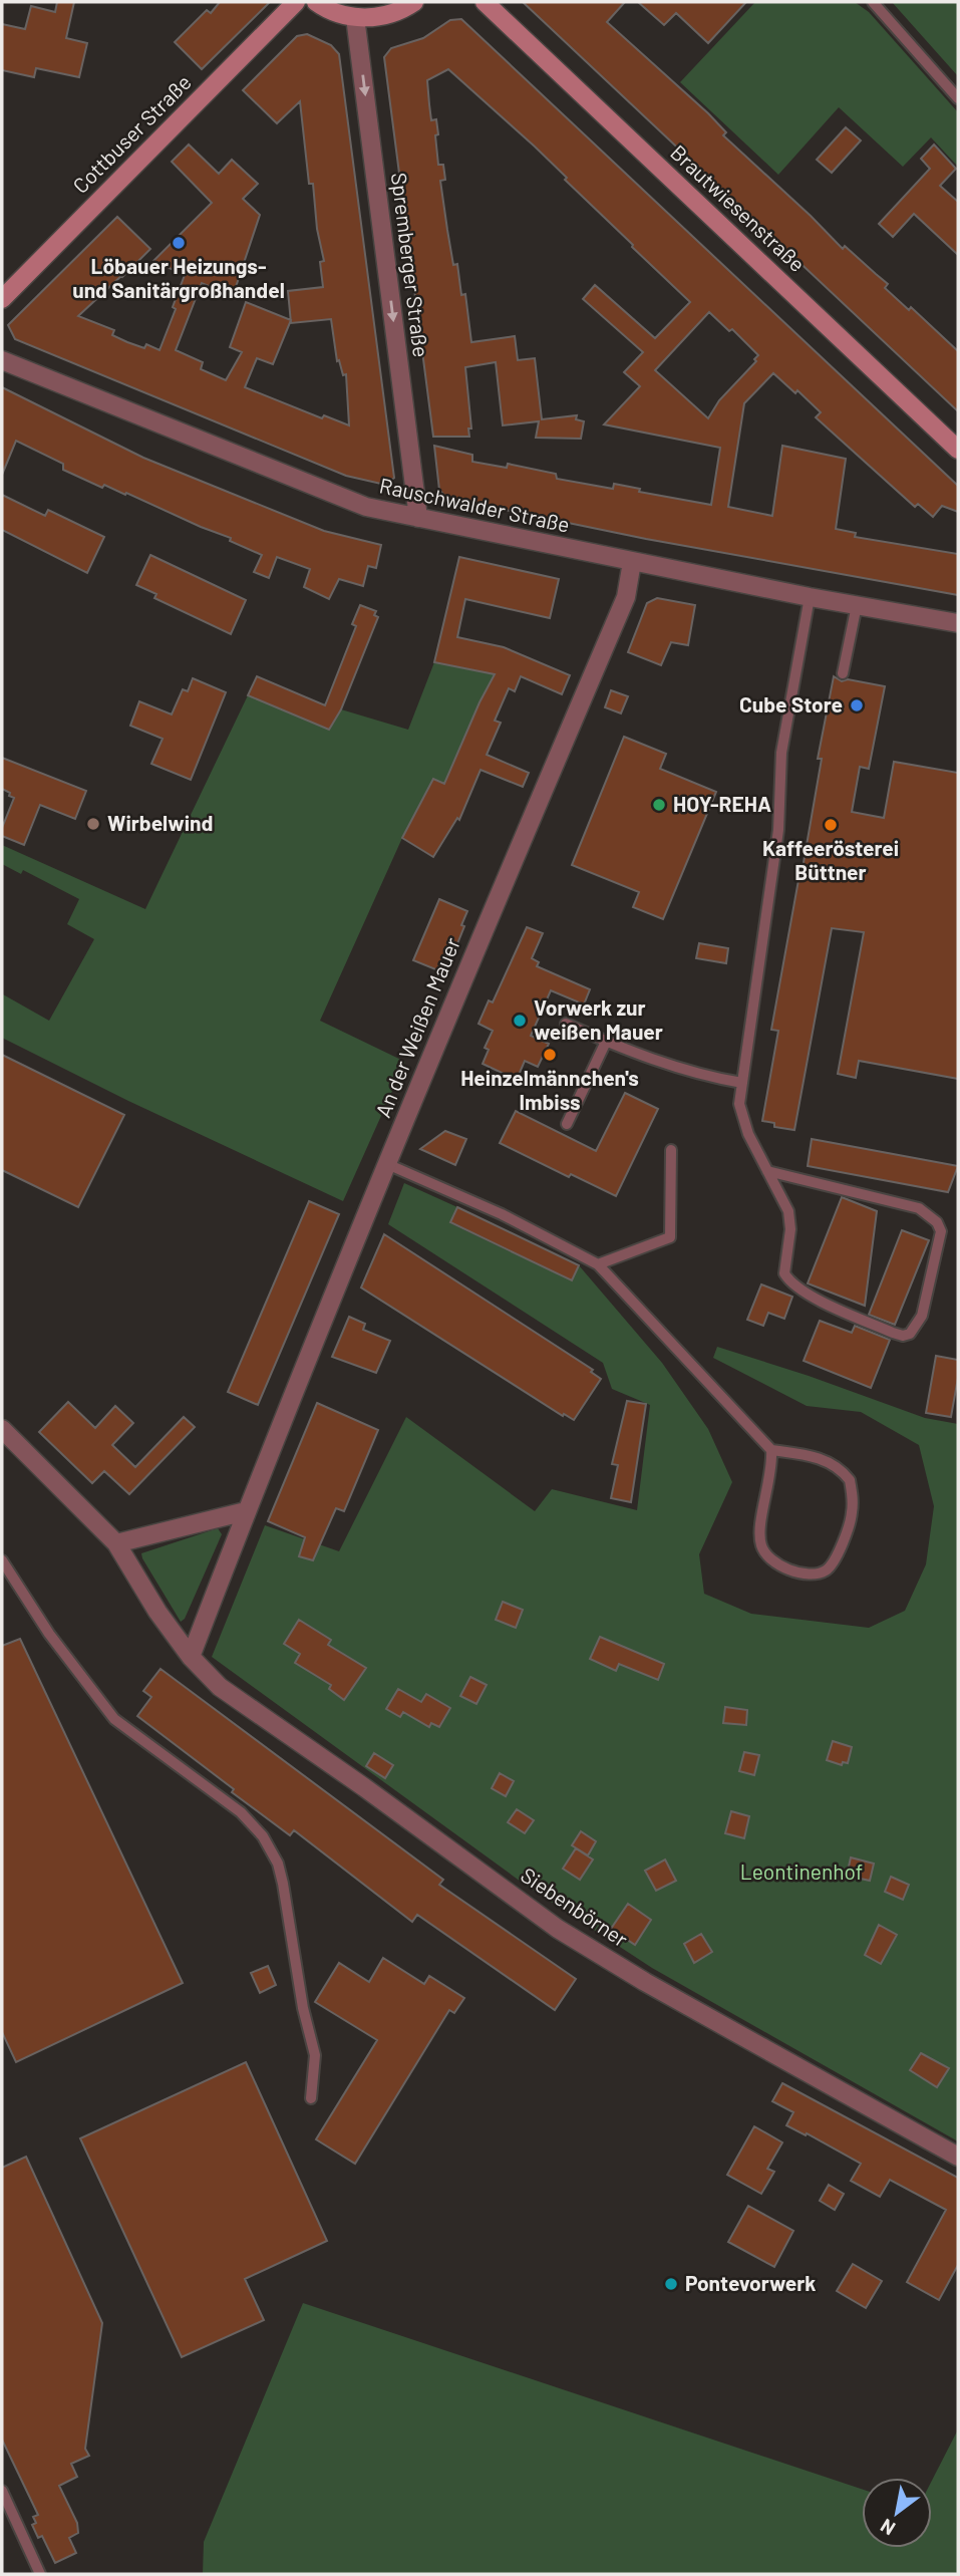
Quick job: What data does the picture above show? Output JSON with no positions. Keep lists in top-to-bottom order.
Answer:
{
  "streets": {
    "main road": ["Cottbuser Straße", "Brautwiesenstraße"],
    "street": [
      "Spremberger Straße",
      "Rauschwalder Straße",
      "An der Weißen Mauer",
      "Siebenbörner"
    ]
  },
  "crossings": [
    ["Spremberger Straße", "Rauschwalder Straße"],
    ["Rauschwalder Straße", "An der Weißen Mauer"],
    ["An der Weißen Mauer", "Siebenbörner"]
  ],
  "one_way": ["Spremberger Straße"],
  "parks": ["Leontinenhof"],
  "places": [
    "Löbauer Heizungs- und Sanitärgroßhandel",
    "Cube Store",
    "HOY-REHA",
    "Wirbelwind",
    "Kaffeerösterei Büttner",
    "Vorwerk zur weißen Mauer",
    "Heinzelmännchen's Imbiss",
    "Pontevorwerk"
  ],
  "north": "bottom left"
}
